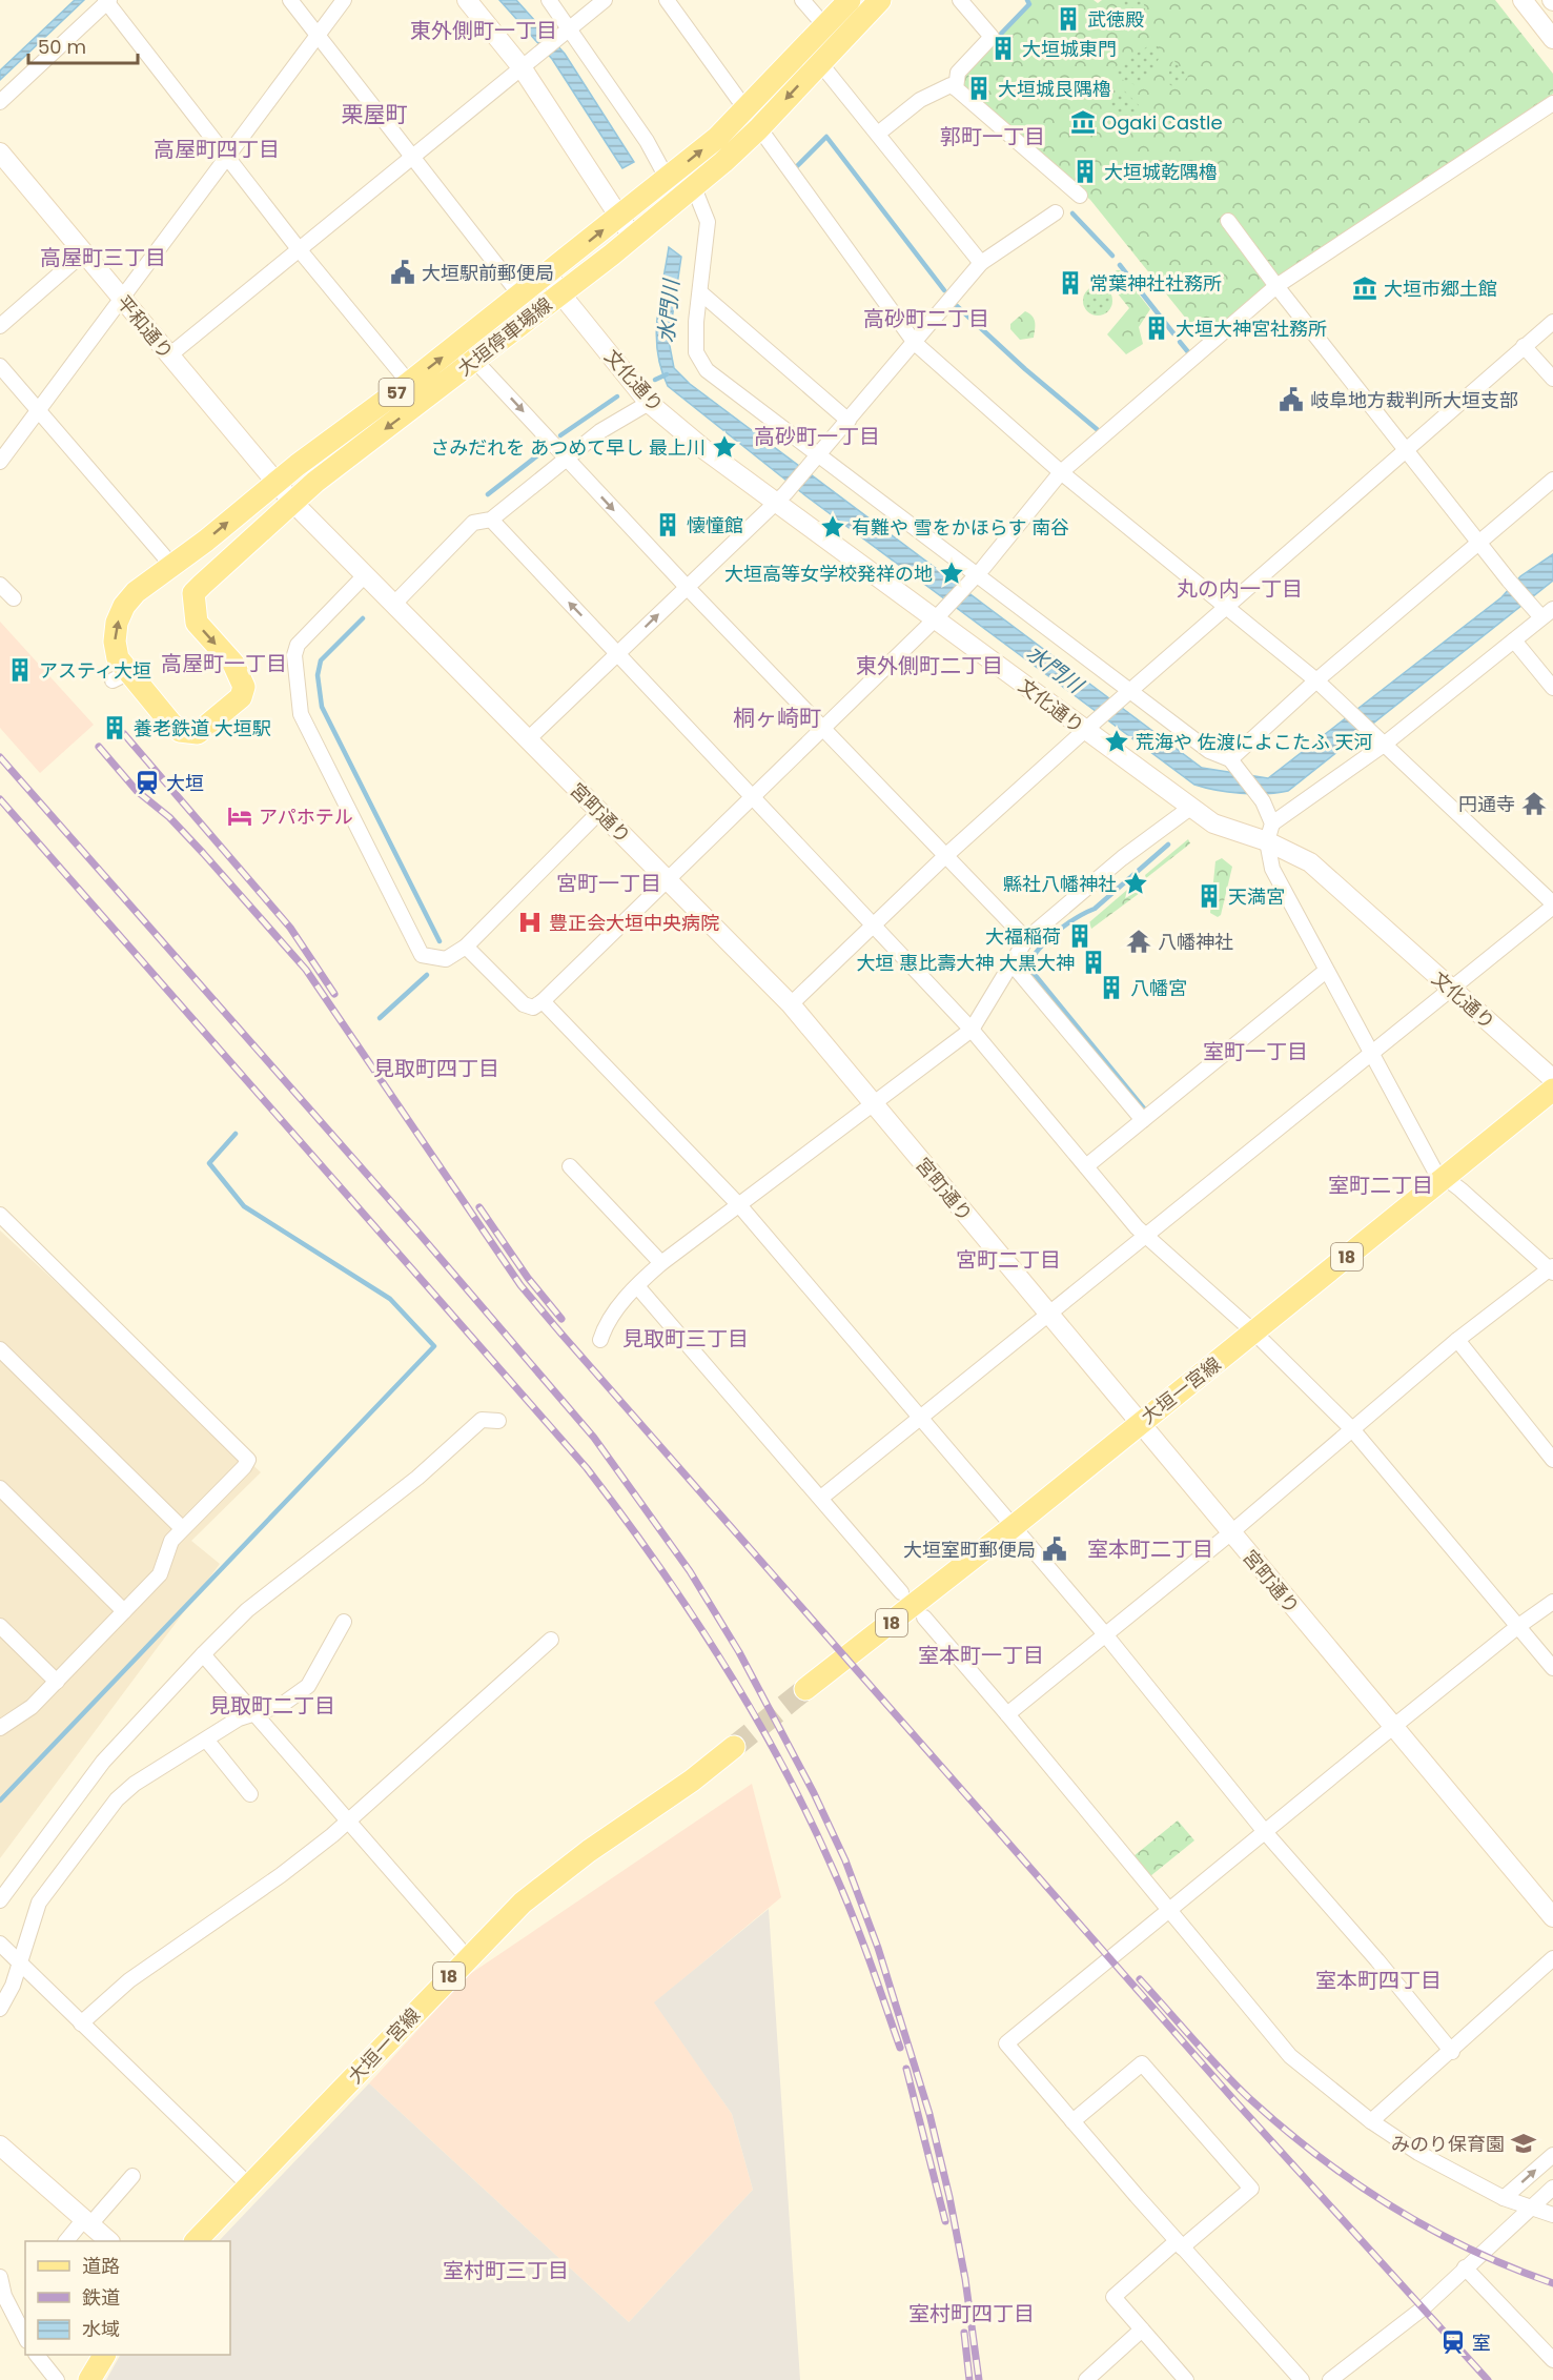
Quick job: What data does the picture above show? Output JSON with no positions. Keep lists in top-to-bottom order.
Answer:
{
  "streets": {
    "main road": [
      "大垣停車場線",
      "57",
      "18",
      "大垣一宮線"
    ],
    "street": ["平和通り", "文化通り", "宮町通り"]
  },
  "crossings": [
    ["平和通り", "大垣停車場線"],
    ["平和通り", "宮町通り"],
    ["大垣停車場線", "文化通り"],
    ["大垣停車場線", "宮町通り"],
    ["宮町通り", "大垣一宮線"]
  ],
  "districts": [
    "東外側町一丁目",
    "栗屋町",
    "郭町一丁目",
    "高屋町四丁目",
    "高屋町三丁目",
    "高砂町二丁目",
    "高砂町一丁目",
    "丸の内一丁目",
    "高屋町一丁目",
    "東外側町二丁目",
    "桐ヶ崎町",
    "宮町一丁目",
    "室町一丁目",
    "見取町四丁目",
    "室町二丁目",
    "宮町二丁目",
    "見取町三丁目",
    "室本町二丁目",
    "室本町一丁目",
    "見取町二丁目",
    "室本町四丁目",
    "室村町三丁目",
    "室村町四丁目"
  ],
  "water": ["水門川"],
  "places": {
    "building": [
      "武徳殿",
      "大垣城東門",
      "大垣城艮隅櫓",
      "大垣城乾隅櫓",
      "常葉神社社務所",
      "大垣大神宮社務所",
      "懐憧館",
      "アスティ大垣",
      "養老鉄道 大垣駅",
      "天満宮",
      "大福稲荷",
      "大垣 惠比壽大神 大黒大神",
      "八幡宮"
    ],
    "museum": ["Ogaki Castle", "大垣市郷土館"],
    "public building": ["大垣駅前郵便局", "岐阜地方裁判所大垣支部", "大垣室町郵便局"],
    "place": [
      "さみだれを あつめて早し 最上川",
      "有難や 雪をかほらす 南谷",
      "大垣高等女学校発祥の地",
      "荒海や 佐渡によこたふ 天河",
      "縣社八幡神社"
    ],
    "station": ["大垣", "室"],
    "temple": ["円通寺", "八幡神社"],
    "hotel": ["アパホテル"],
    "hospital": ["豊正会大垣中央病院"],
    "school or university": ["みのり保育園"]
  },
  "legend": ["道路", "鉄道", "水域"],
  "scale_bar": "50 m"
}
